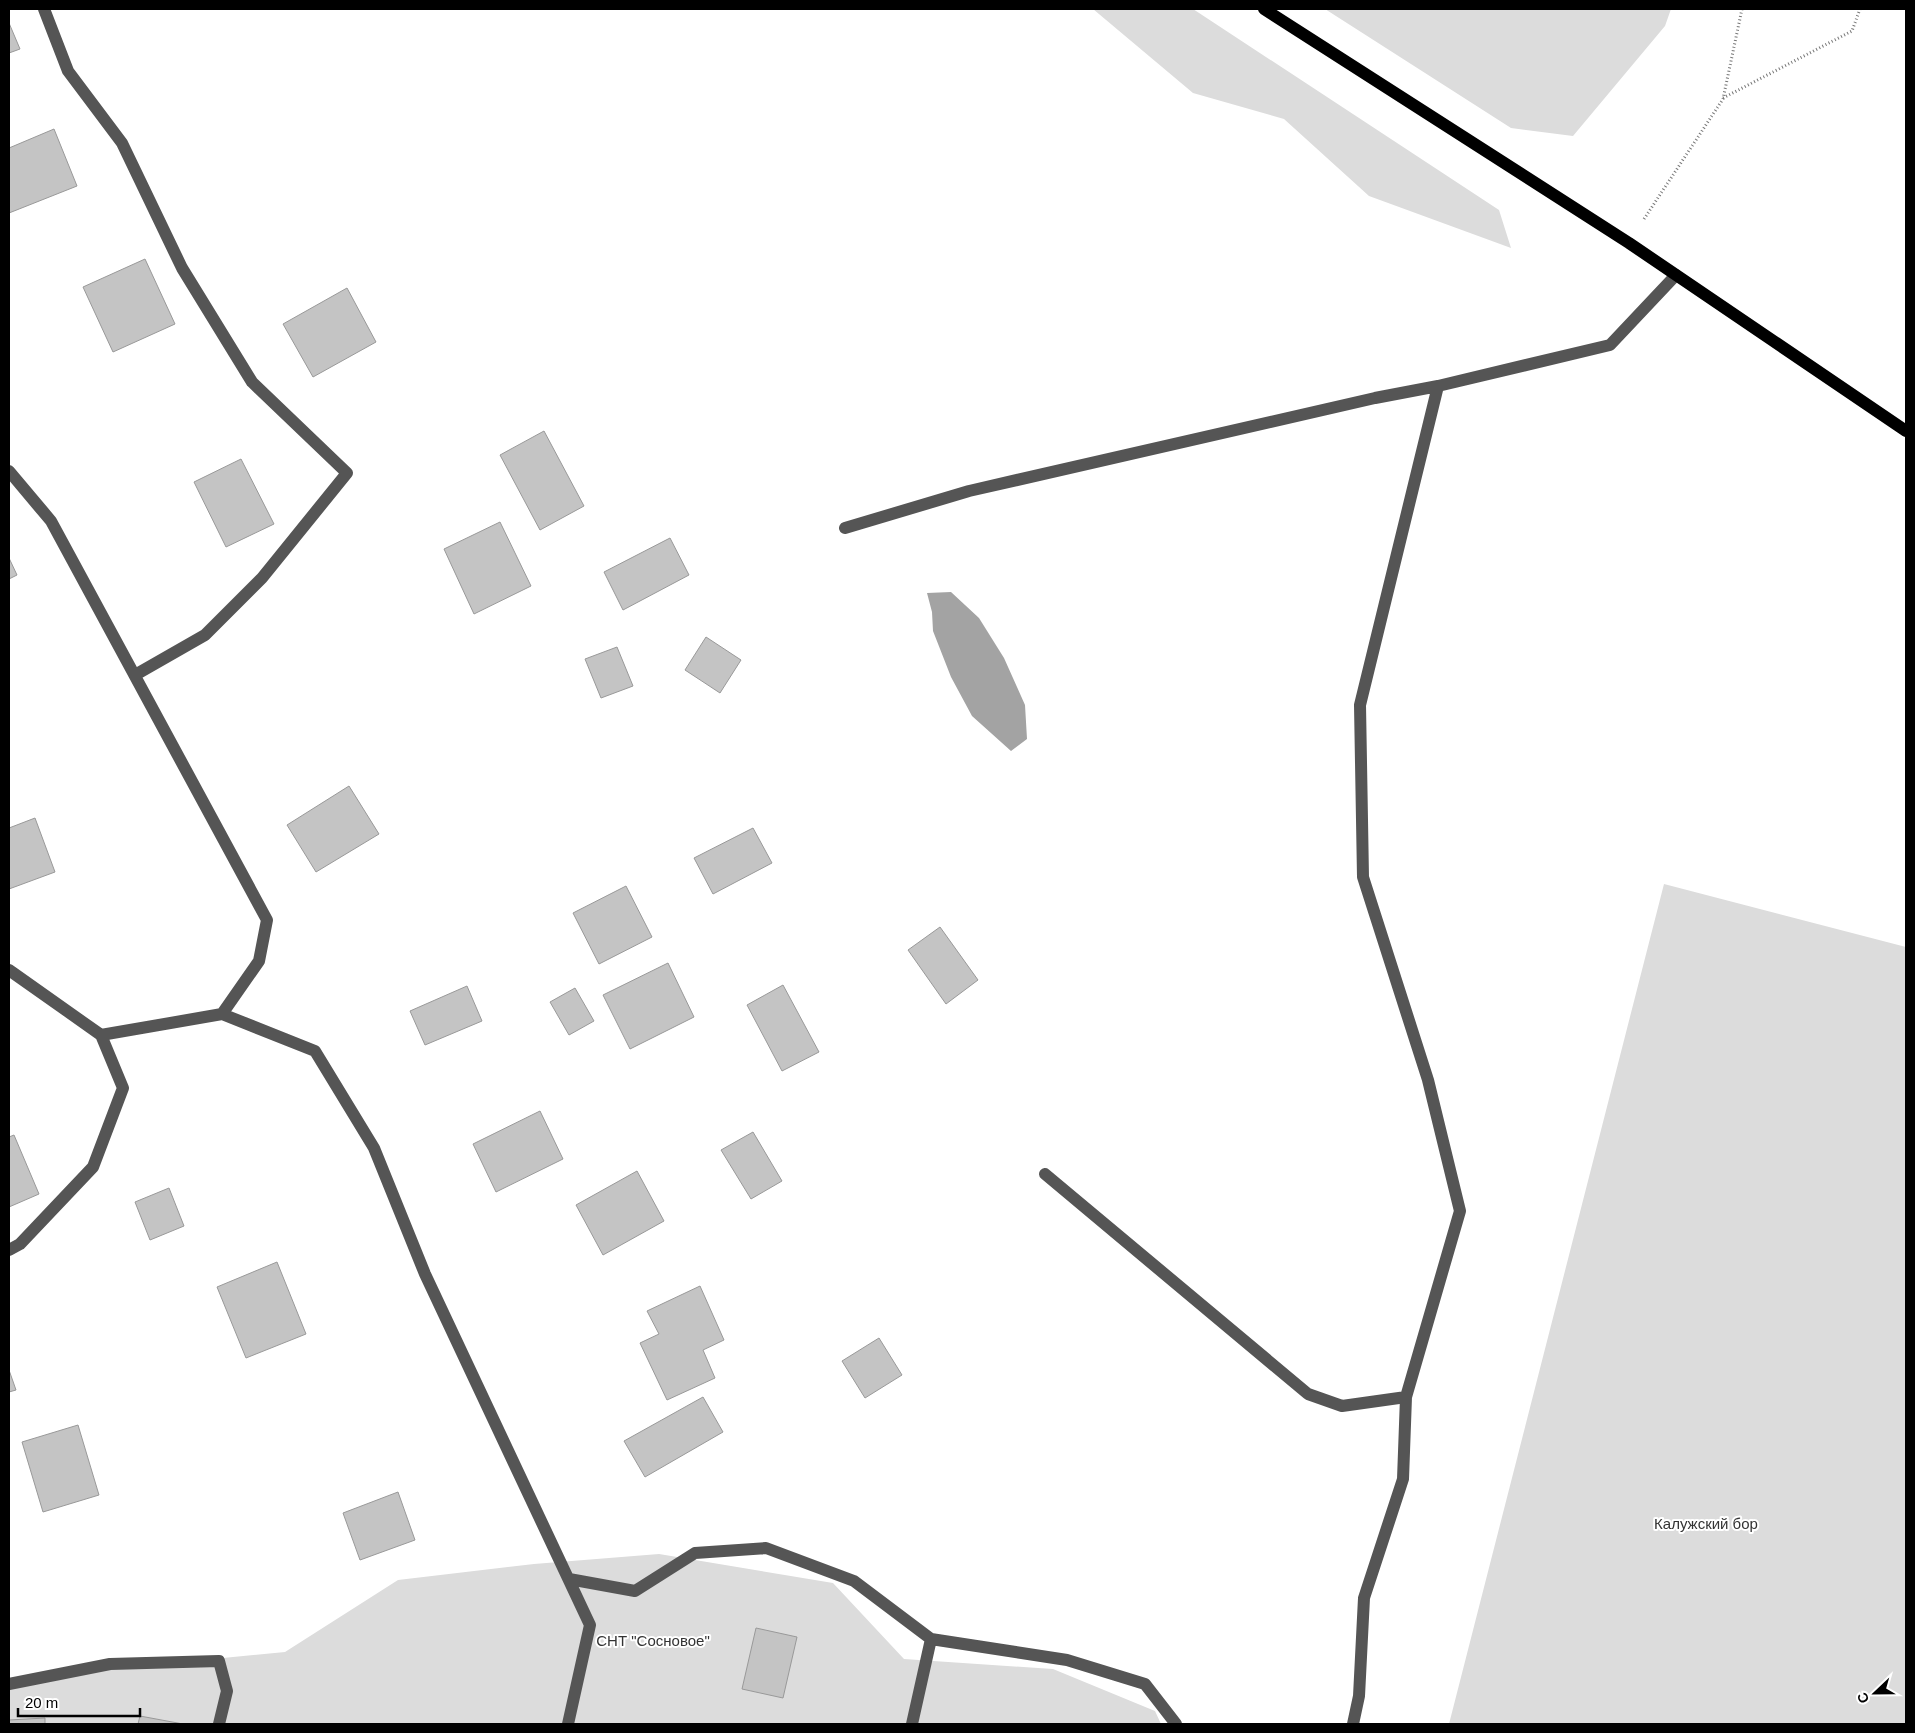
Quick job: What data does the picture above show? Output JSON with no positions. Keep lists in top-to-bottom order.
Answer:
{
  "parks": ["Калужский бор", "СНТ \"Сосновое\""],
  "scale_bar": "20 m",
  "north": "left"
}
